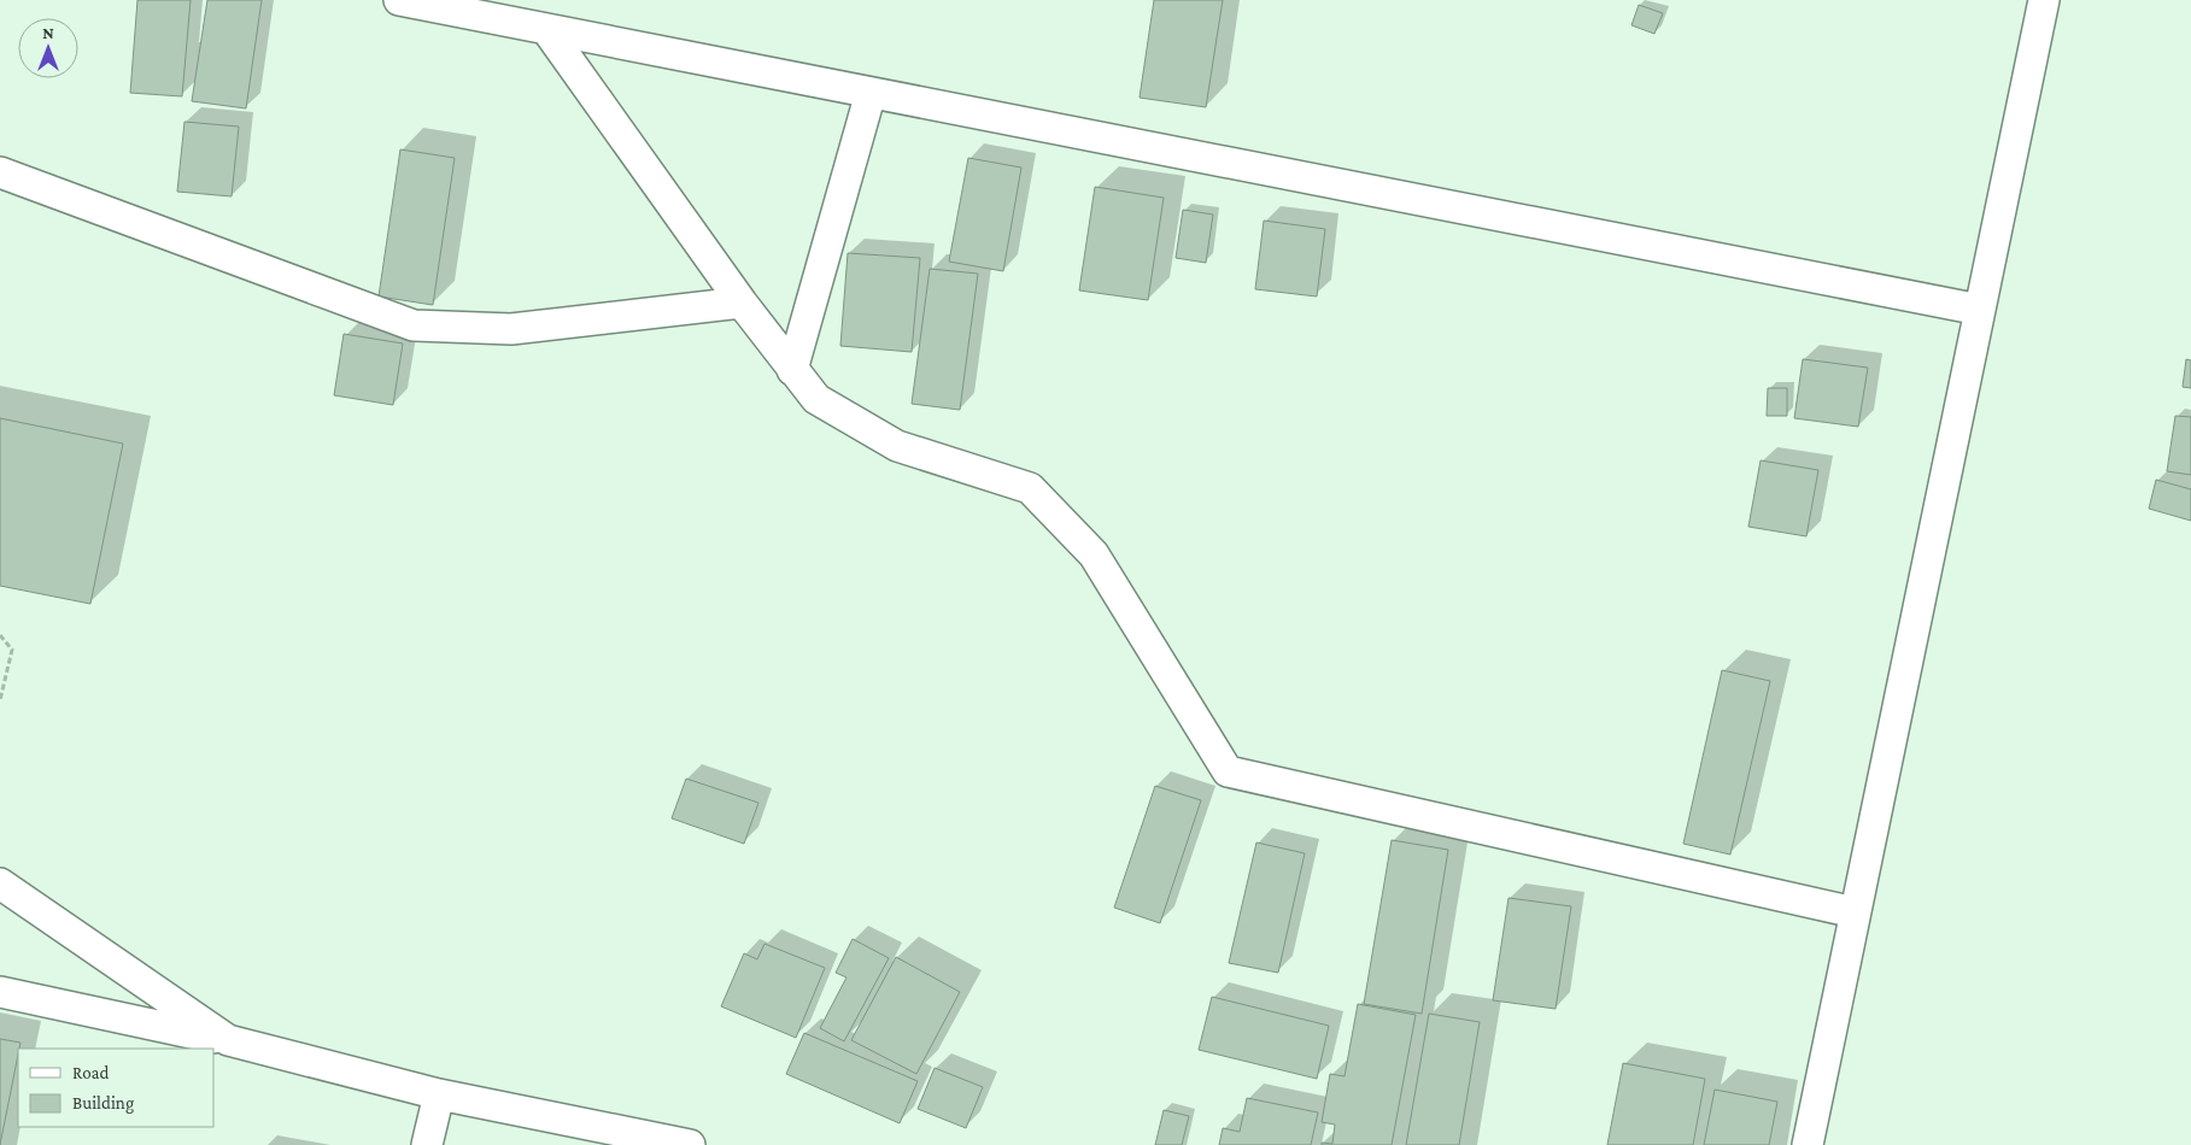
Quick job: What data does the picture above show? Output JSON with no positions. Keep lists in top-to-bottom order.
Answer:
{
  "legend": ["Road", "Building"],
  "north": "top"
}
